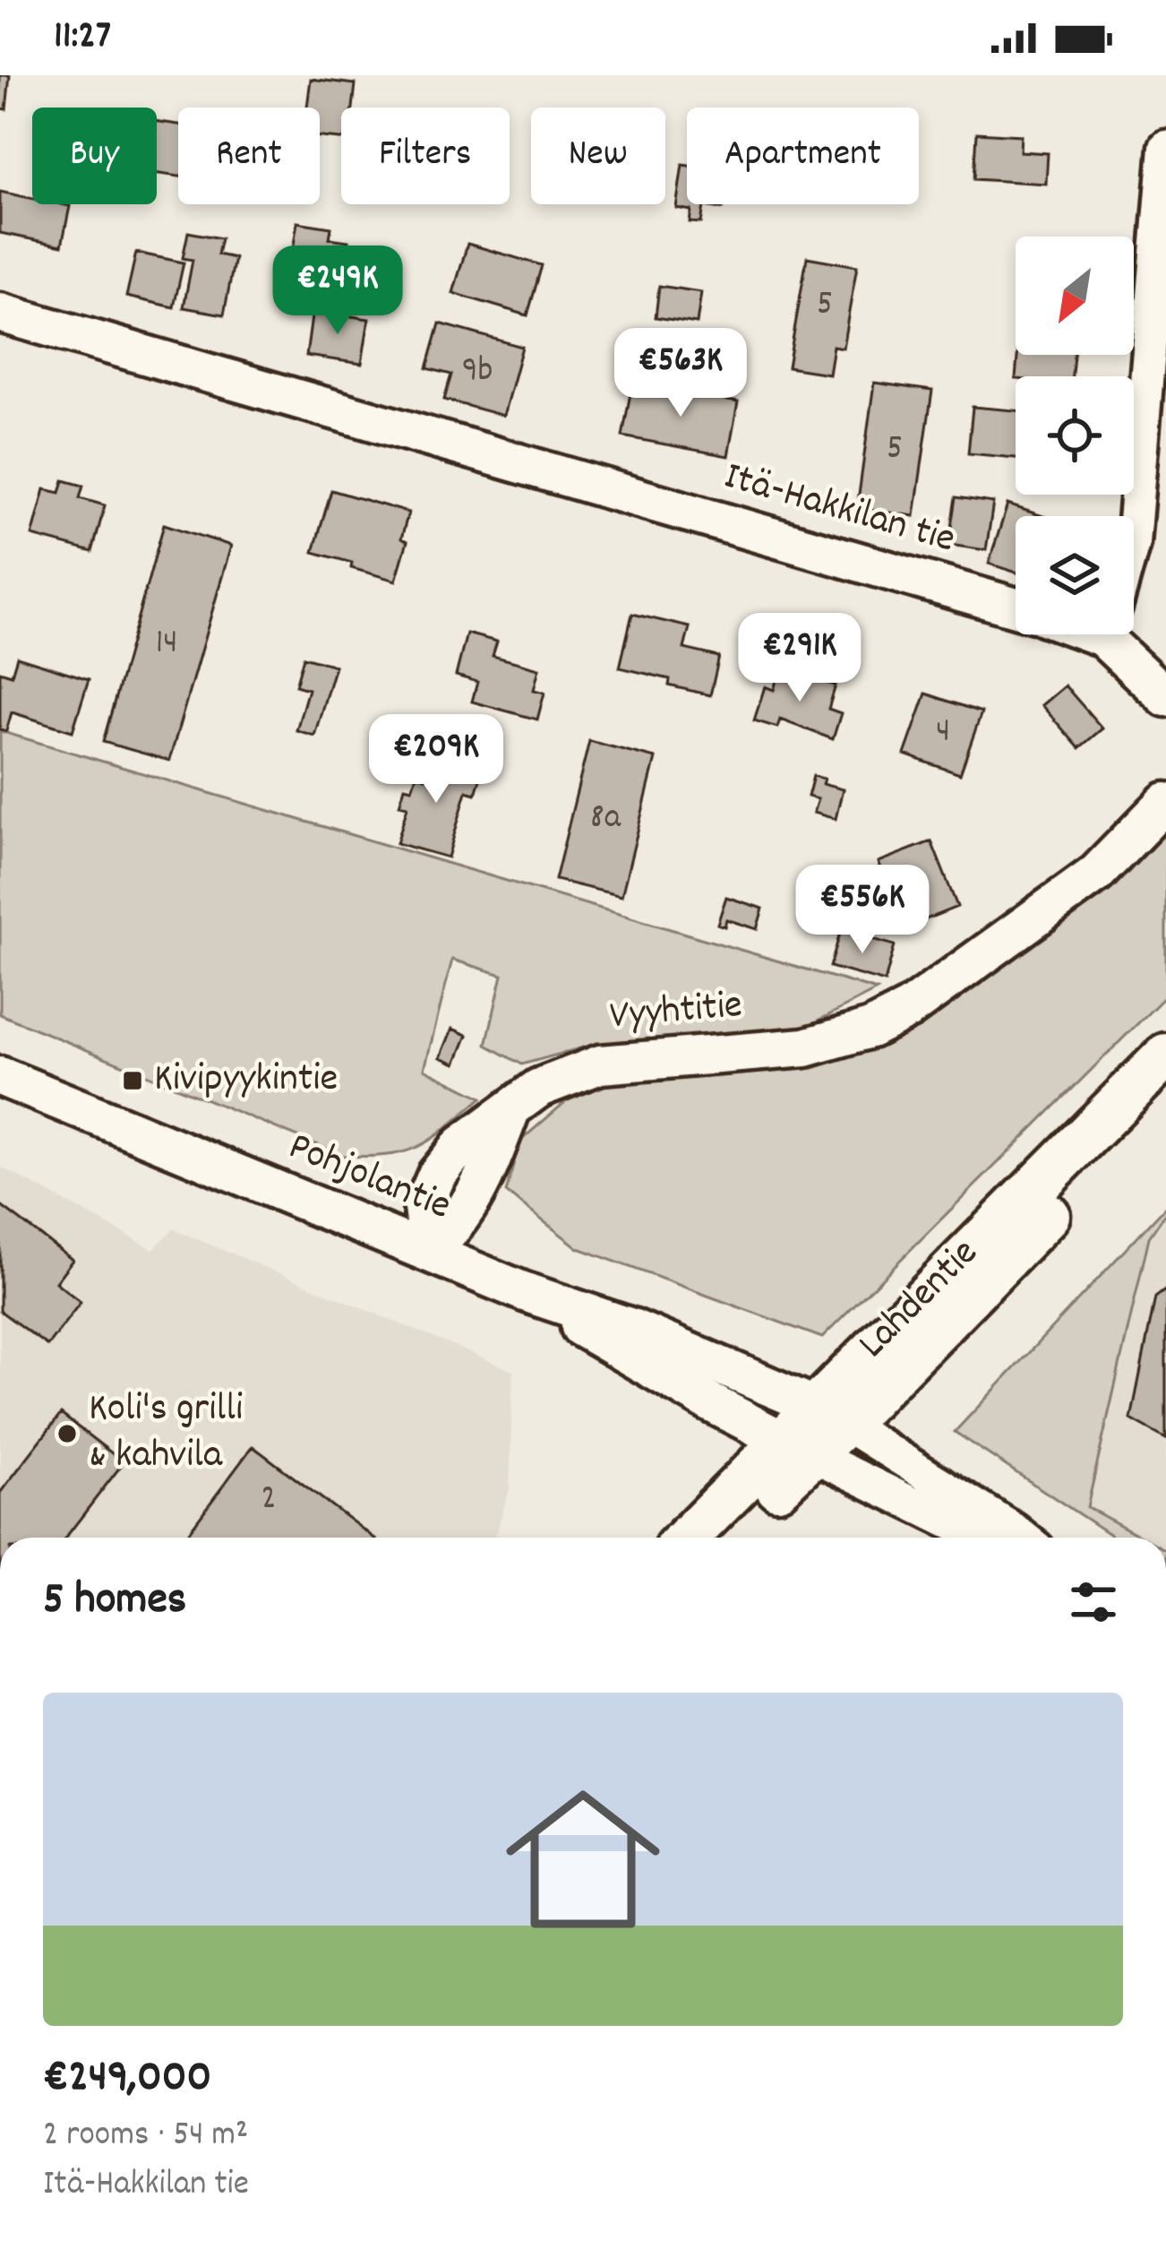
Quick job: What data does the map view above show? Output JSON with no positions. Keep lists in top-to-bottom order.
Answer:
{
  "streets": {
    "main road": ["Lahdentie"],
    "street": ["Itä-Hakkilan tie", "Vyyhtitie", "Pohjolantie"]
  },
  "crossings": [
    ["Vyyhtitie", "Pohjolantie"],
    ["Pohjolantie", "Lahdentie"]
  ],
  "places": {
    "transit": ["Kivipyykintie"],
    "other": ["Koli's grilli & kahvila"]
  },
  "house_numbers": [
    "5",
    "9b",
    "5",
    "14",
    "4",
    "8a",
    "2"
  ],
  "north": "bottom left",
  "page": {
    "status": "11:27",
    "chip": [
      "Buy",
      "Rent",
      "Filters",
      "New",
      "Apartment"
    ],
    "price": [
      "€249K",
      "€563K",
      "€291K",
      "€209K",
      "€556K"
    ],
    "heading": "5 homes",
    "list": [
      {
        "name": "€249,000",
        "note": "2 rooms · 54 m² · Itä-Hakkilan tie"
      }
    ]
  }
}
